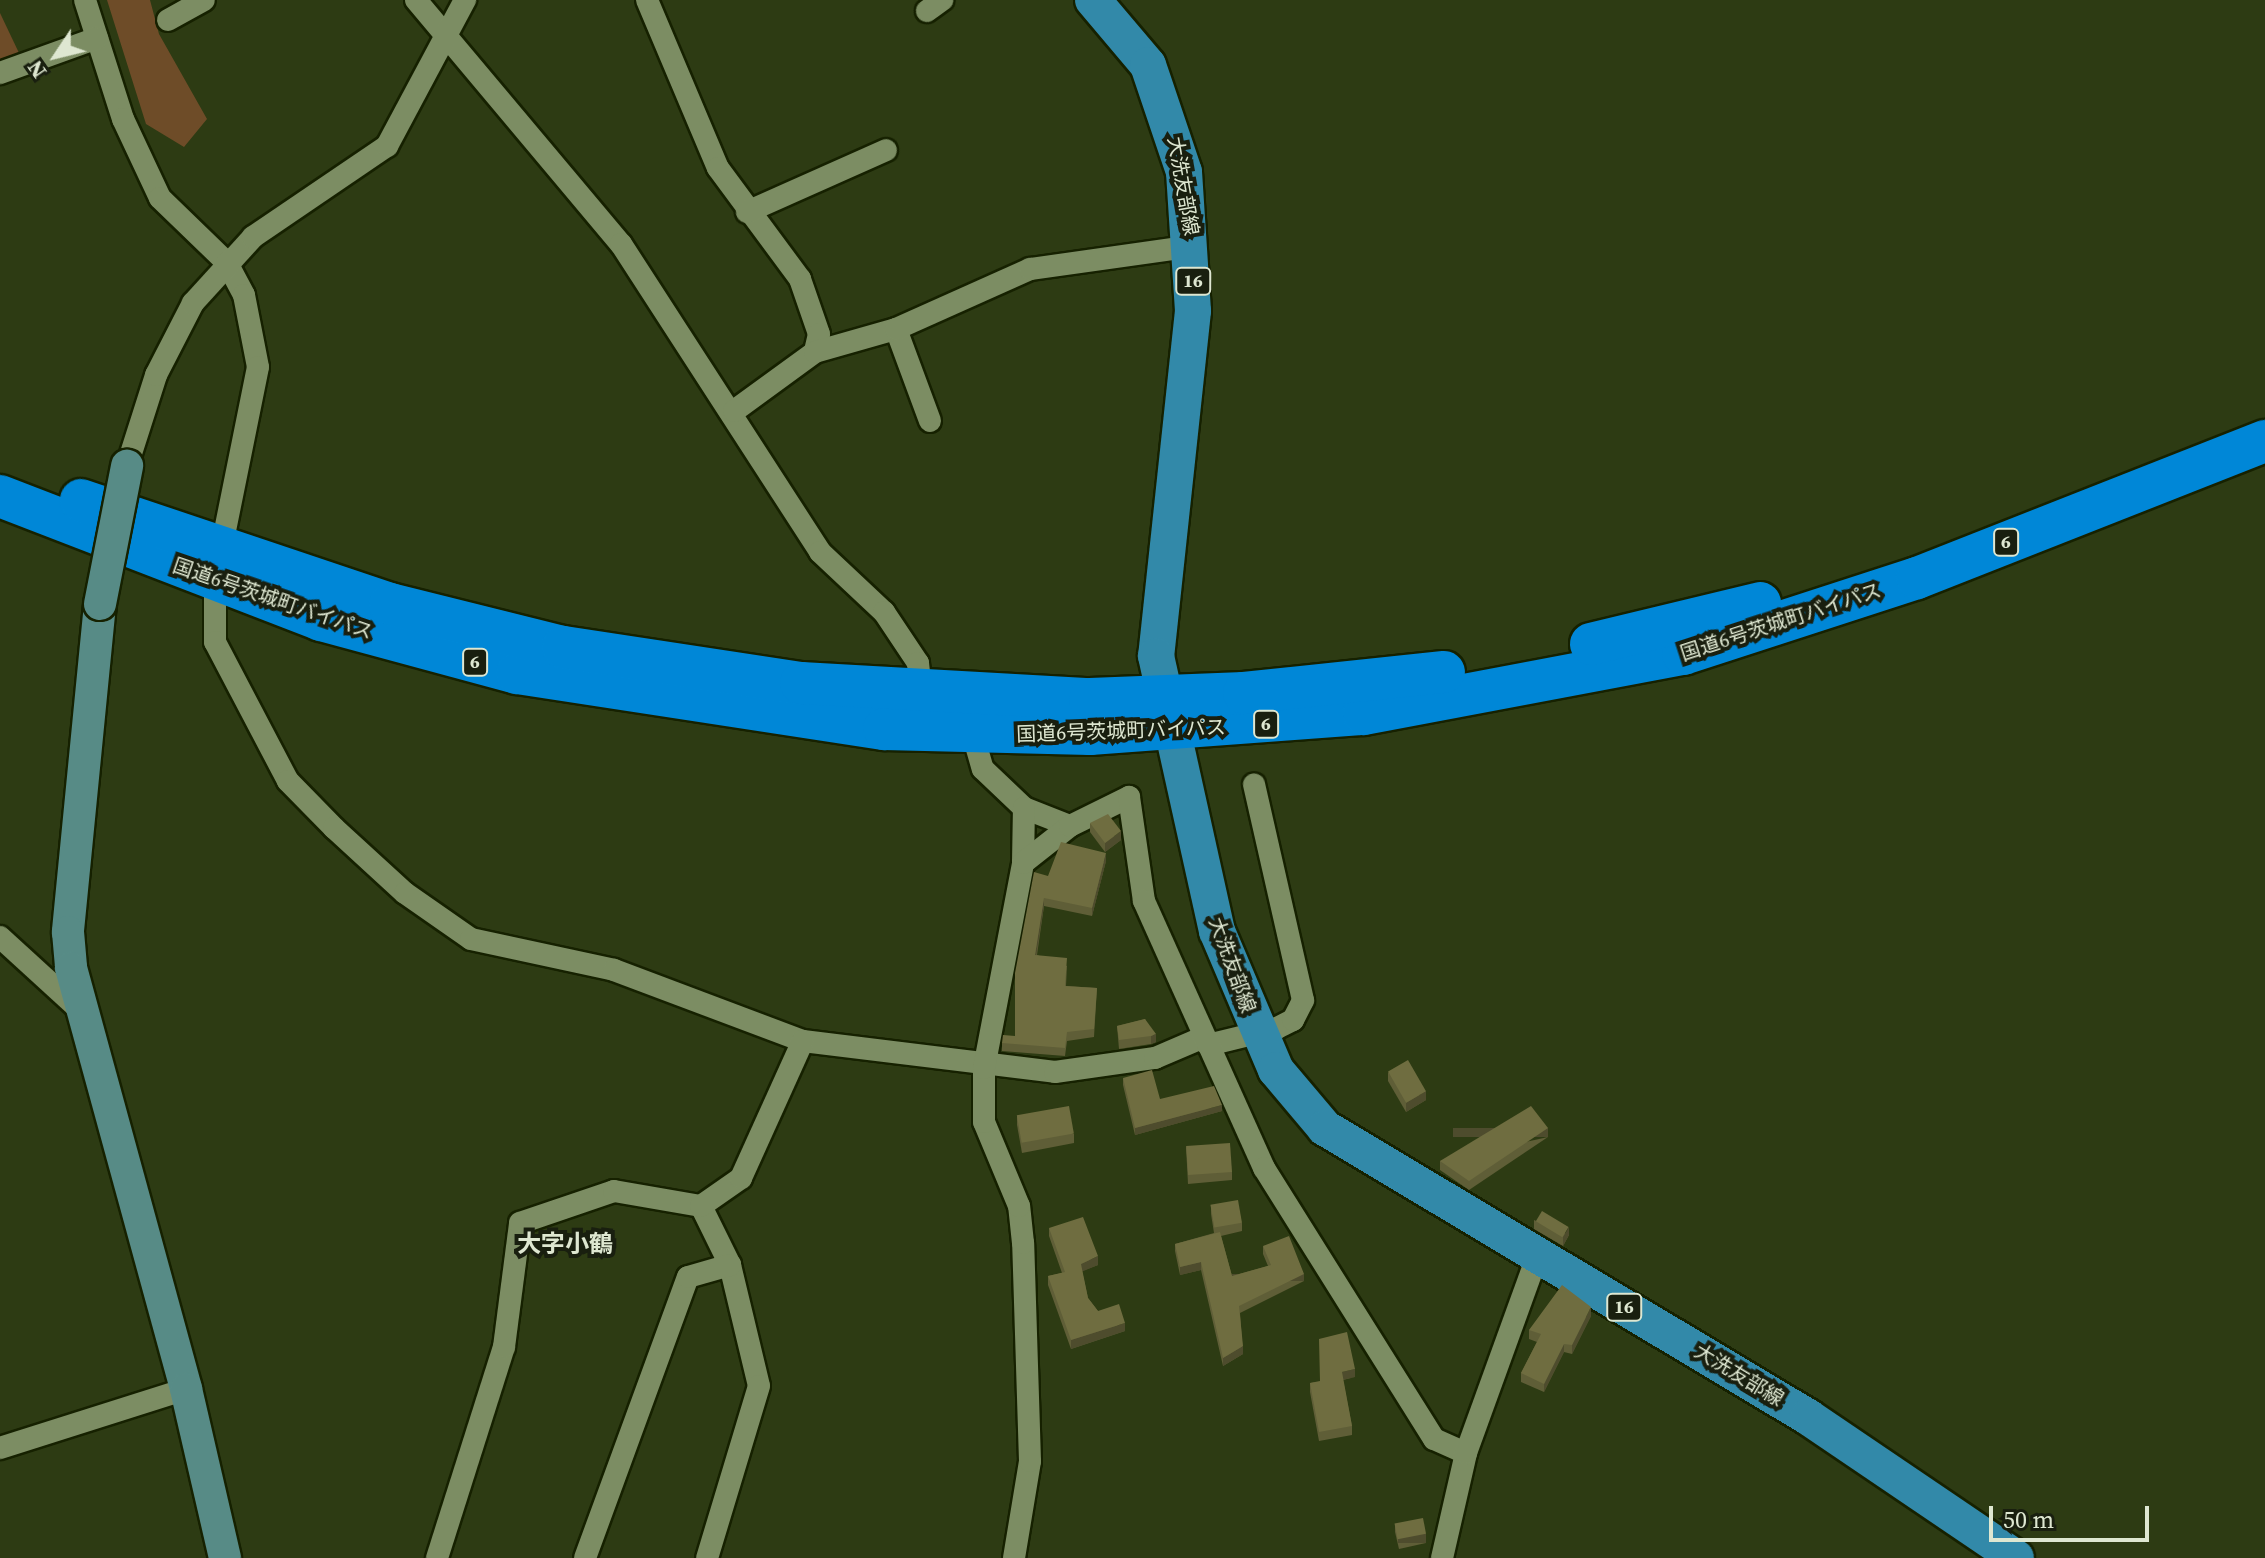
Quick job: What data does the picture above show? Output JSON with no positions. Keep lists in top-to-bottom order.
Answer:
{
  "streets": {
    "highway": ["6", "国道6号茨城町バイパス"],
    "main road": ["大洗友部線", "16"]
  },
  "crossings": [
    ["大洗友部線", "国道6号茨城町バイパス"]
  ],
  "districts": ["大字小鶴"],
  "scale_bar": "50 m",
  "north": "bottom left"
}
